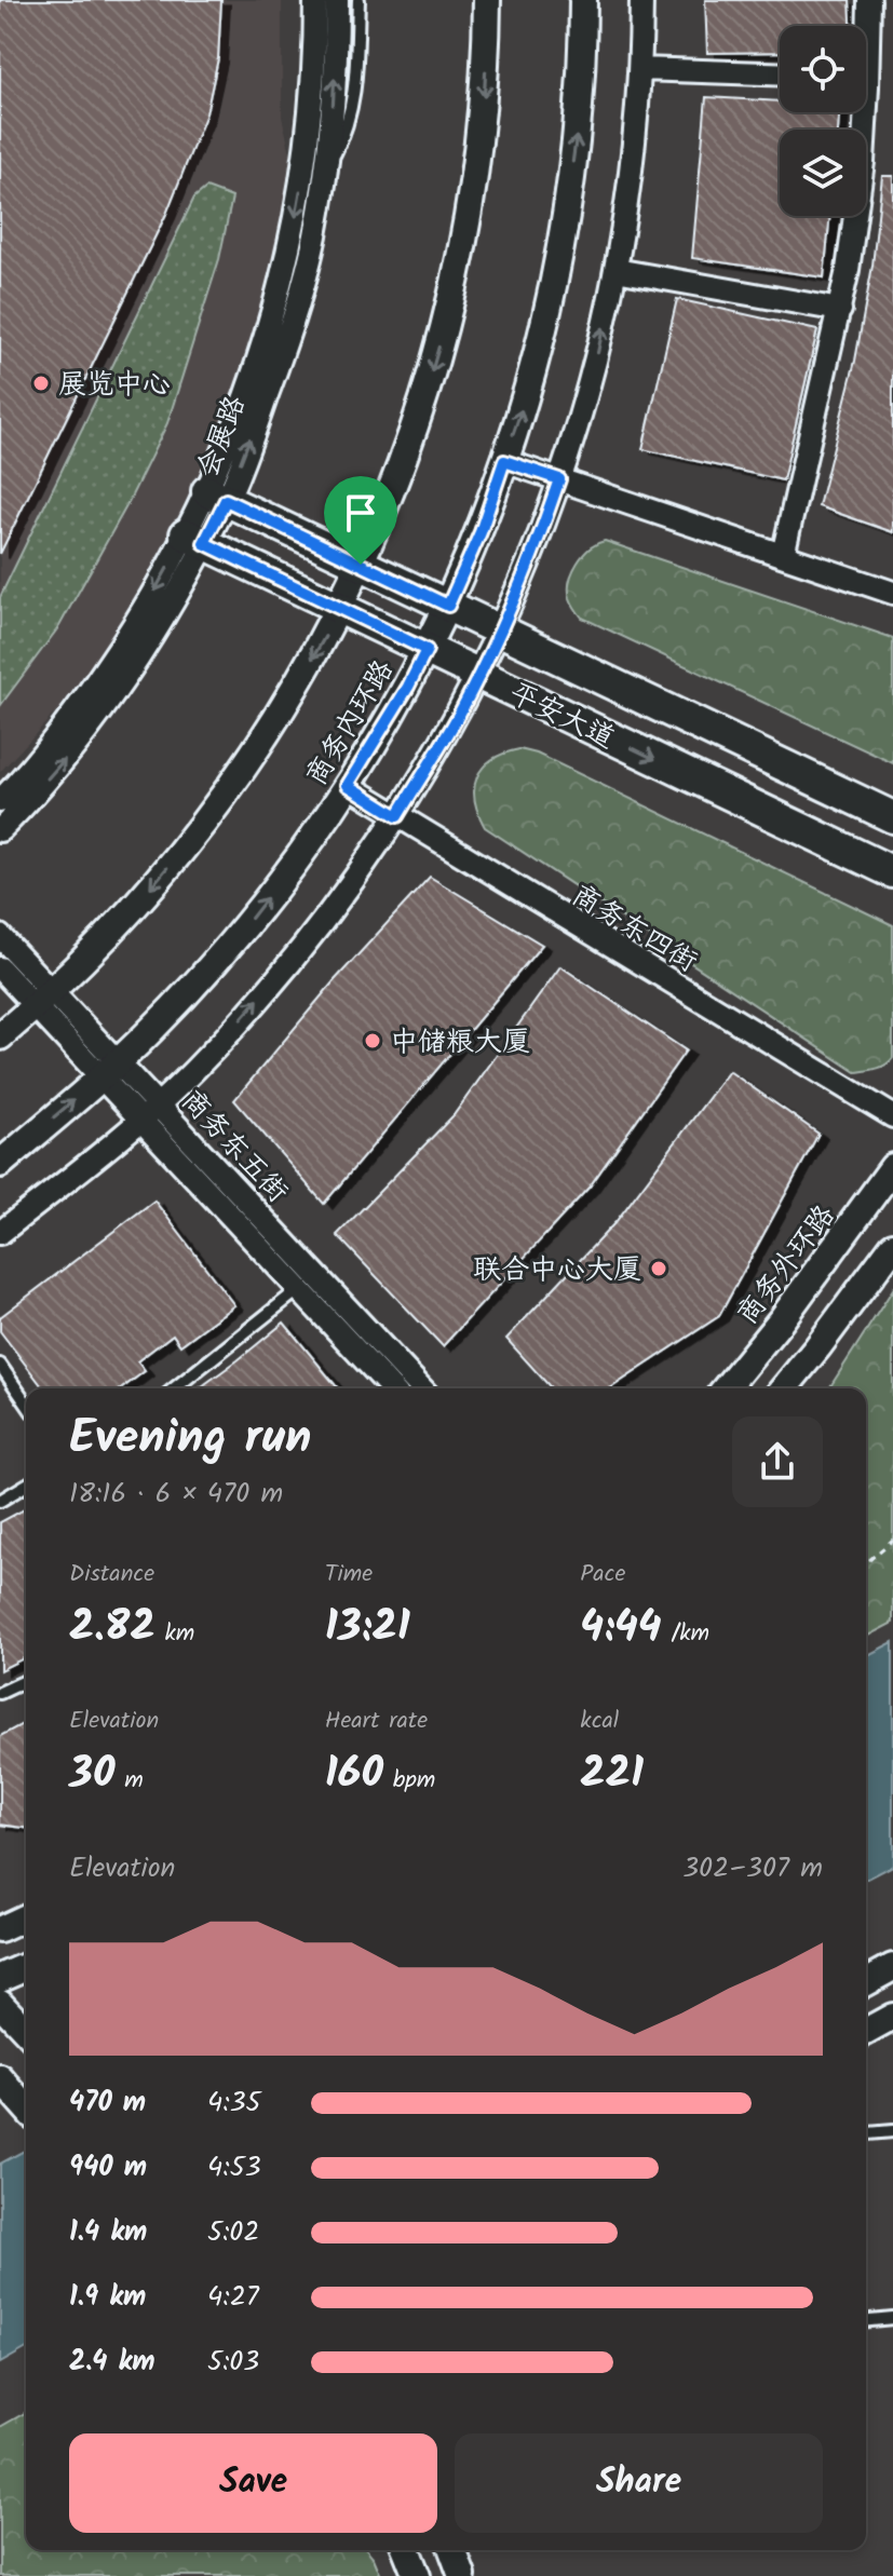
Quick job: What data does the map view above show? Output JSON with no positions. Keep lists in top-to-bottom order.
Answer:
{
  "streets": {
    "main road": ["平安大道"],
    "street": [
      "会展路",
      "商务内环路",
      "商务东四街",
      "商务东五街",
      "商务外环路"
    ]
  },
  "crossings": [
    ["会展路", "平安大道"],
    ["平安大道", "商务内环路"],
    ["商务内环路", "商务东四街"],
    ["商务内环路", "商务东五街"]
  ],
  "places": ["展览中心", "中储粮大厦", "联合中心大厦"],
  "page": {
    "heading": ["Evening run", "18:16 · 6 × 470 m"],
    "stats": [
      ["Distance", "2.82 km"],
      ["Time", "13:21"],
      ["Pace", "4:44 /km"],
      ["Elevation", "30 m"],
      ["Heart rate", "160 bpm"],
      ["kcal", "221"]
    ],
    "chart": ["Elevation", "302–307 m"],
    "list": [
      {
        "name": "470 m",
        "note": "4:35"
      },
      {
        "name": "940 m",
        "note": "4:53"
      },
      {
        "name": "1.4 km",
        "note": "5:02"
      },
      {
        "name": "1.9 km",
        "note": "4:27"
      },
      {
        "name": "2.4 km",
        "note": "5:03"
      }
    ],
    "buttons": ["Save", "Share"]
  }
}
